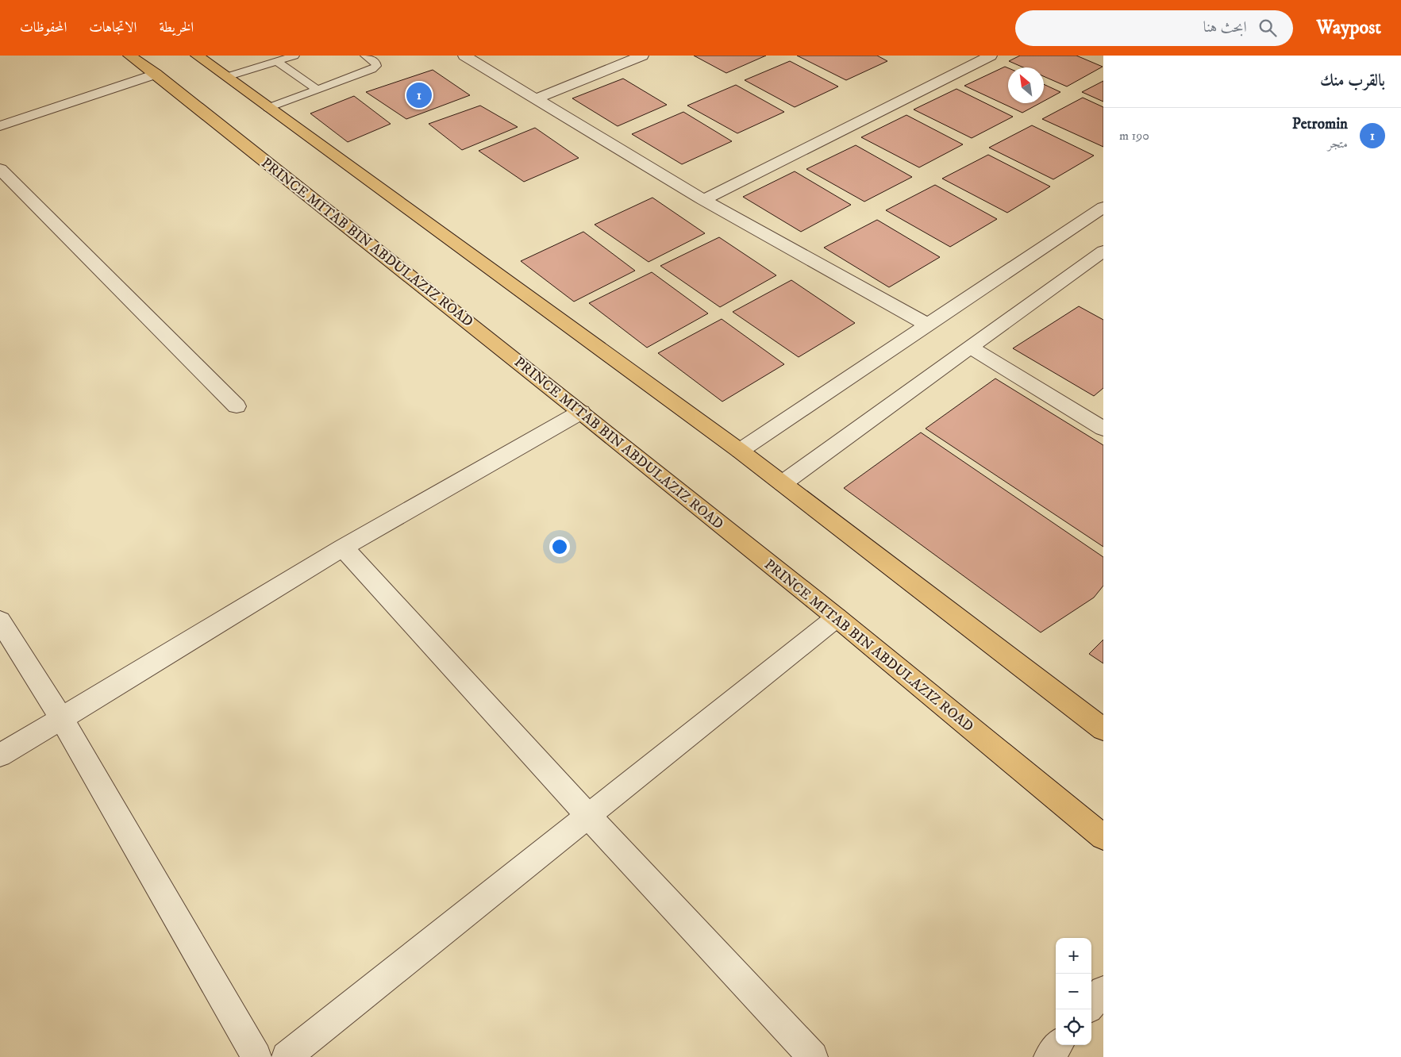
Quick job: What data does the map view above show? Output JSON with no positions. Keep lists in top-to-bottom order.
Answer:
{
  "streets": {
    "main road": ["PRINCE MITAB BIN ABDULAZIZ ROAD"]
  },
  "north": "top left",
  "page": {
    "header": "Waypost",
    "search": "ابحث هنا",
    "nav": ["الخريطة", "الاتجاهات", "المحفوظات"],
    "heading": "بالقرب منك",
    "pins": "1",
    "list": [
      {
        "mark": "1",
        "name": "Petromin",
        "note": "متجر",
        "value": "190 m"
      }
    ],
    "map_buttons": ["+", "−"]
  }
}
